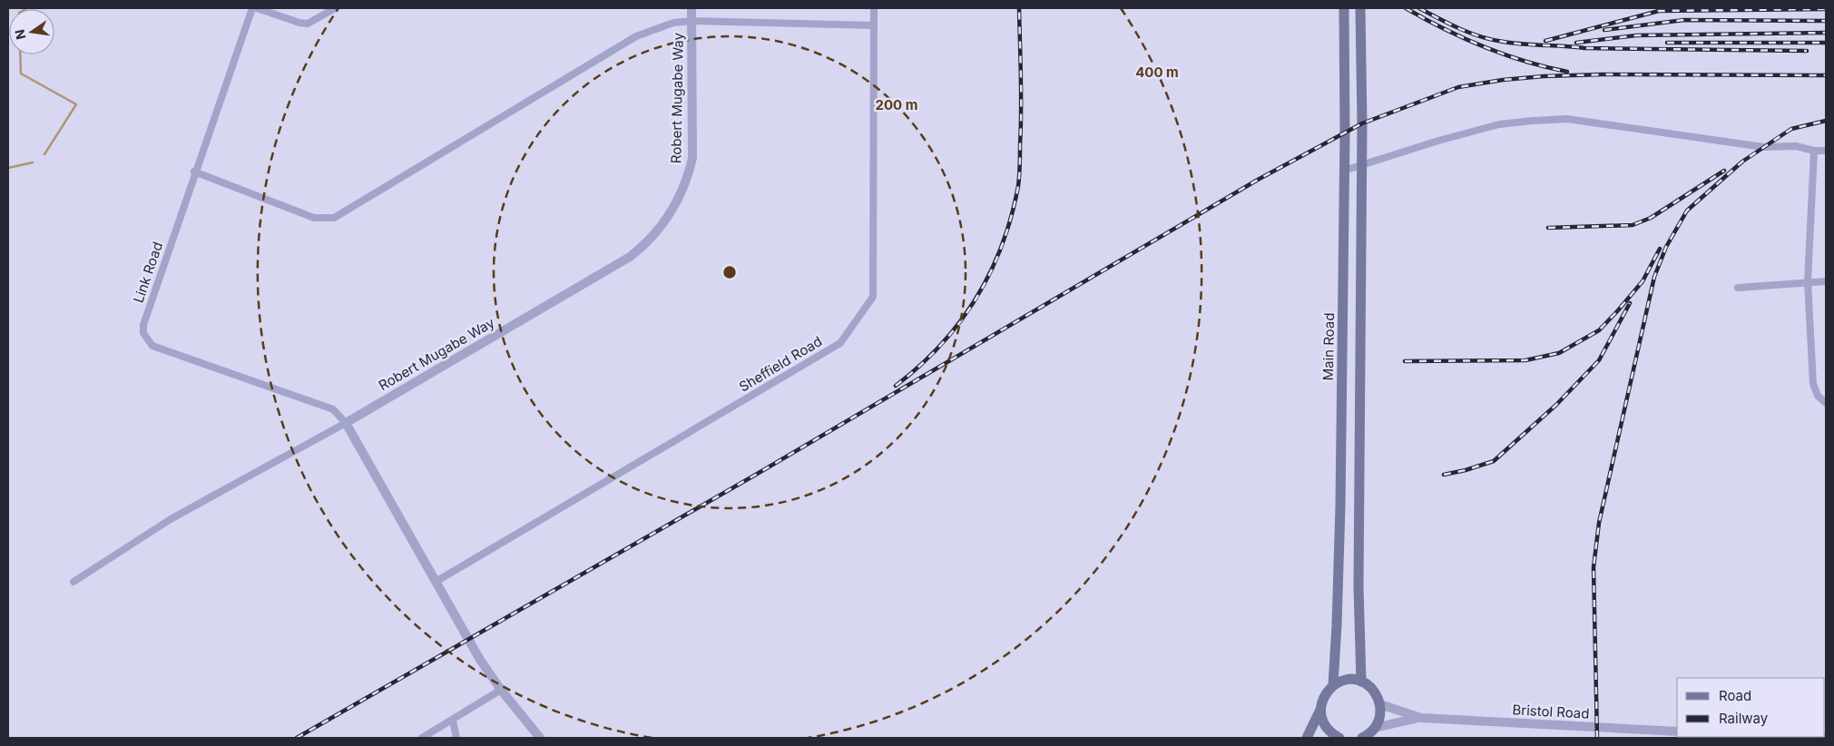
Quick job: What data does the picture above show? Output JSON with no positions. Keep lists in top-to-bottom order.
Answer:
{
  "streets": {
    "main road": ["Main Road"],
    "street": [
      "Robert Mugabe Way",
      "Link Road",
      "Sheffield Road",
      "Bristol Road"
    ]
  },
  "crossings": [
    ["Robert Mugabe Way", "Link Road"]
  ],
  "legend": ["Road", "Railway"],
  "north": "left",
  "rings": ["400 m", "200 m"]
}
